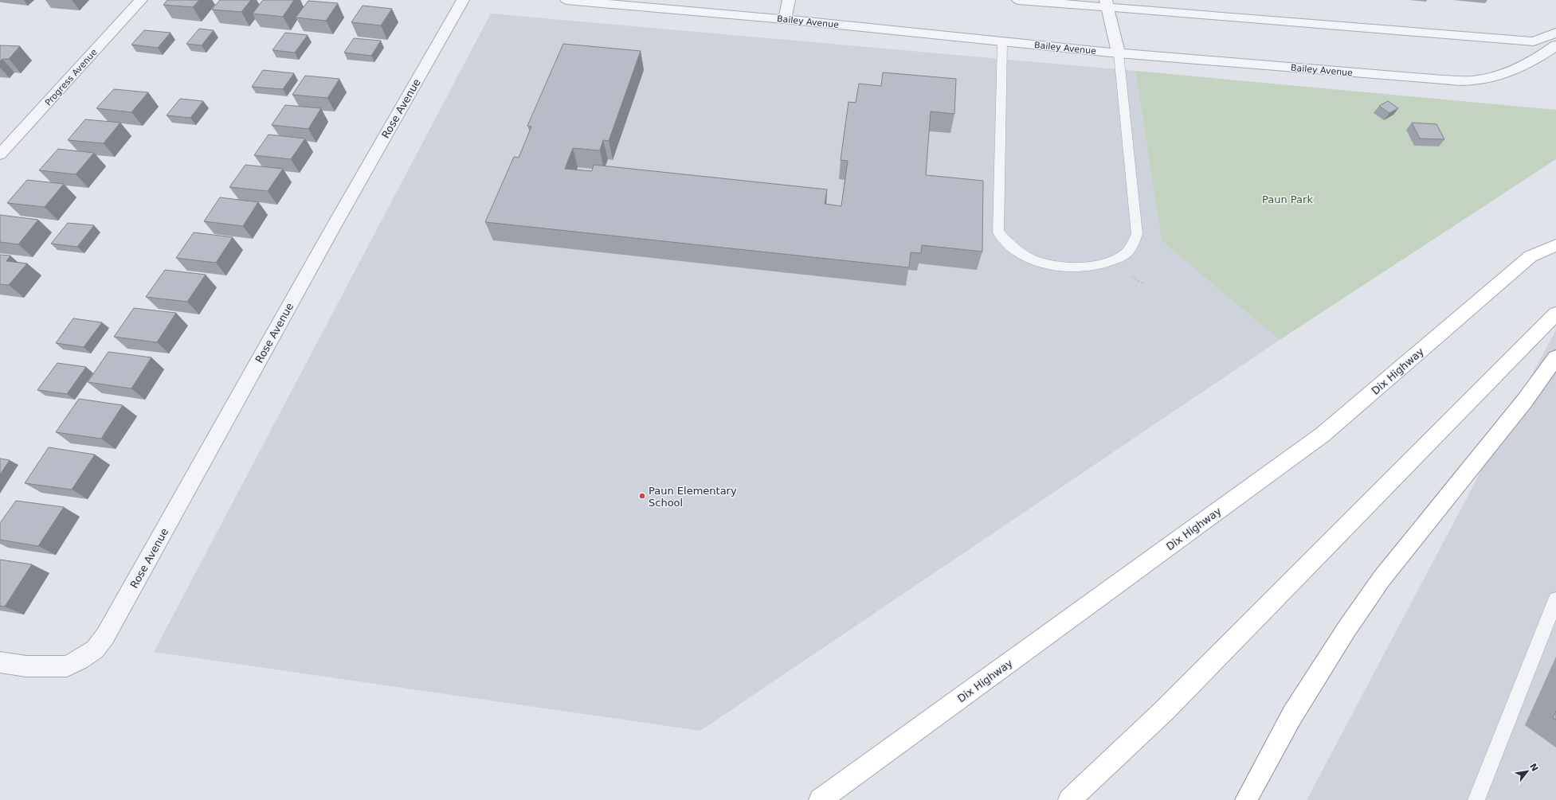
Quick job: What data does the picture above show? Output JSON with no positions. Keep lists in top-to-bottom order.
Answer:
{
  "streets": {
    "main road": ["Dix Highway"],
    "street": ["Bailey Avenue", "Progress Avenue", "Rose Avenue"]
  },
  "parks": ["Paun Park"],
  "places": ["Paun Elementary School"],
  "north": "top right"
}
